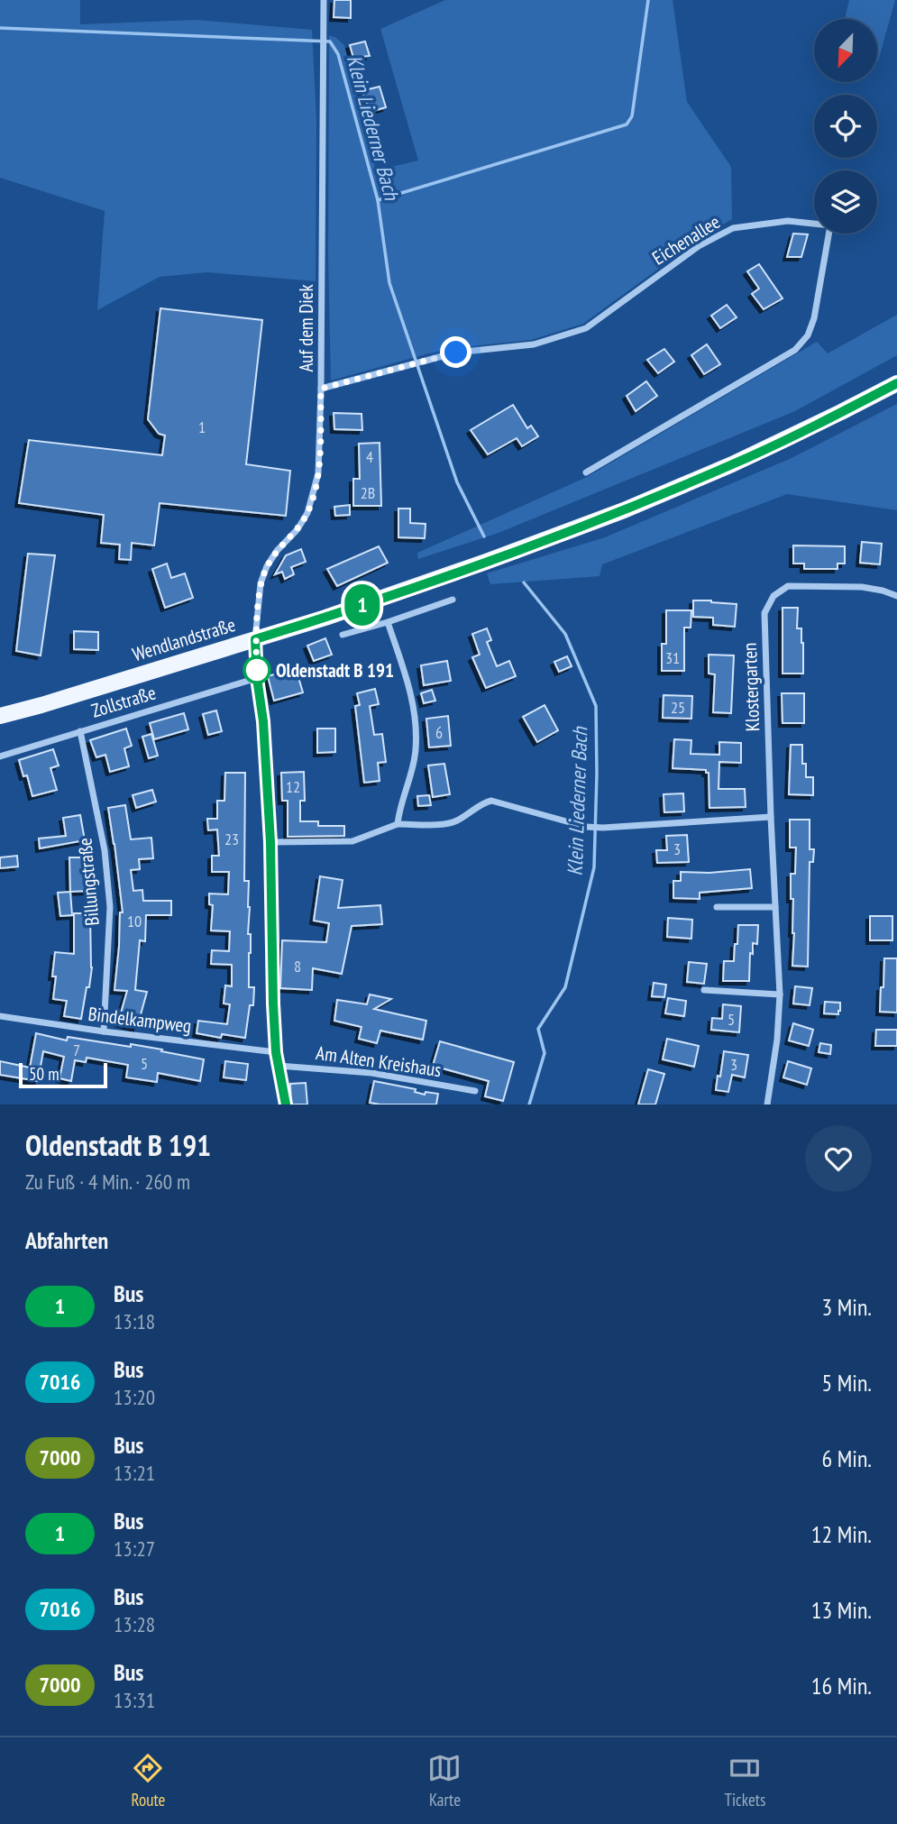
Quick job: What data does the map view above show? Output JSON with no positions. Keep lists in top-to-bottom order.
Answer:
{
  "streets": {
    "main road": ["Wendlandstraße"],
    "street": [
      "Eichenallee",
      "Auf dem Diek",
      "Klostergarten",
      "Zollstraße",
      "Billungstraße",
      "Bindelkampweg",
      "Am Alten Kreishaus"
    ]
  },
  "crossings": [
    ["Eichenallee", "Auf dem Diek"],
    ["Auf dem Diek", "Wendlandstraße"],
    ["Auf dem Diek", "Zollstraße"],
    ["Auf dem Diek", "Bindelkampweg"],
    ["Auf dem Diek", "Am Alten Kreishaus"],
    ["Zollstraße", "Billungstraße"],
    ["Billungstraße", "Bindelkampweg"]
  ],
  "water": ["Klein Liederner Bach"],
  "places": ["Oldenstadt B 191"],
  "lines": ["bus line 1"],
  "house_numbers": [
    "1",
    "4",
    "2B",
    "31",
    "25",
    "6",
    "12",
    "23",
    "3",
    "10",
    "8",
    "5",
    "7",
    "5",
    "3"
  ],
  "scale_bar": "50 m",
  "north": "bottom left",
  "page": {
    "on_map": "1",
    "scale": "50 m",
    "heading": [
      ["Oldenstadt B 191", "Zu Fuß · 4 Min. · 260 m"],
      "Abfahrten"
    ],
    "list": [
      {
        "mark": "1",
        "name": "Bus",
        "note": "13:18",
        "value": "3 Min."
      },
      {
        "mark": "7016",
        "name": "Bus",
        "note": "13:20",
        "value": "5 Min."
      },
      {
        "mark": "7000",
        "name": "Bus",
        "note": "13:21",
        "value": "6 Min."
      },
      {
        "mark": "1",
        "name": "Bus",
        "note": "13:27",
        "value": "12 Min."
      },
      {
        "mark": "7016",
        "name": "Bus",
        "note": "13:28",
        "value": "13 Min."
      },
      {
        "mark": "7000",
        "name": "Bus",
        "note": "13:31",
        "value": "16 Min."
      }
    ],
    "tabs": ["Route", "Karte", "Tickets"]
  }
}
